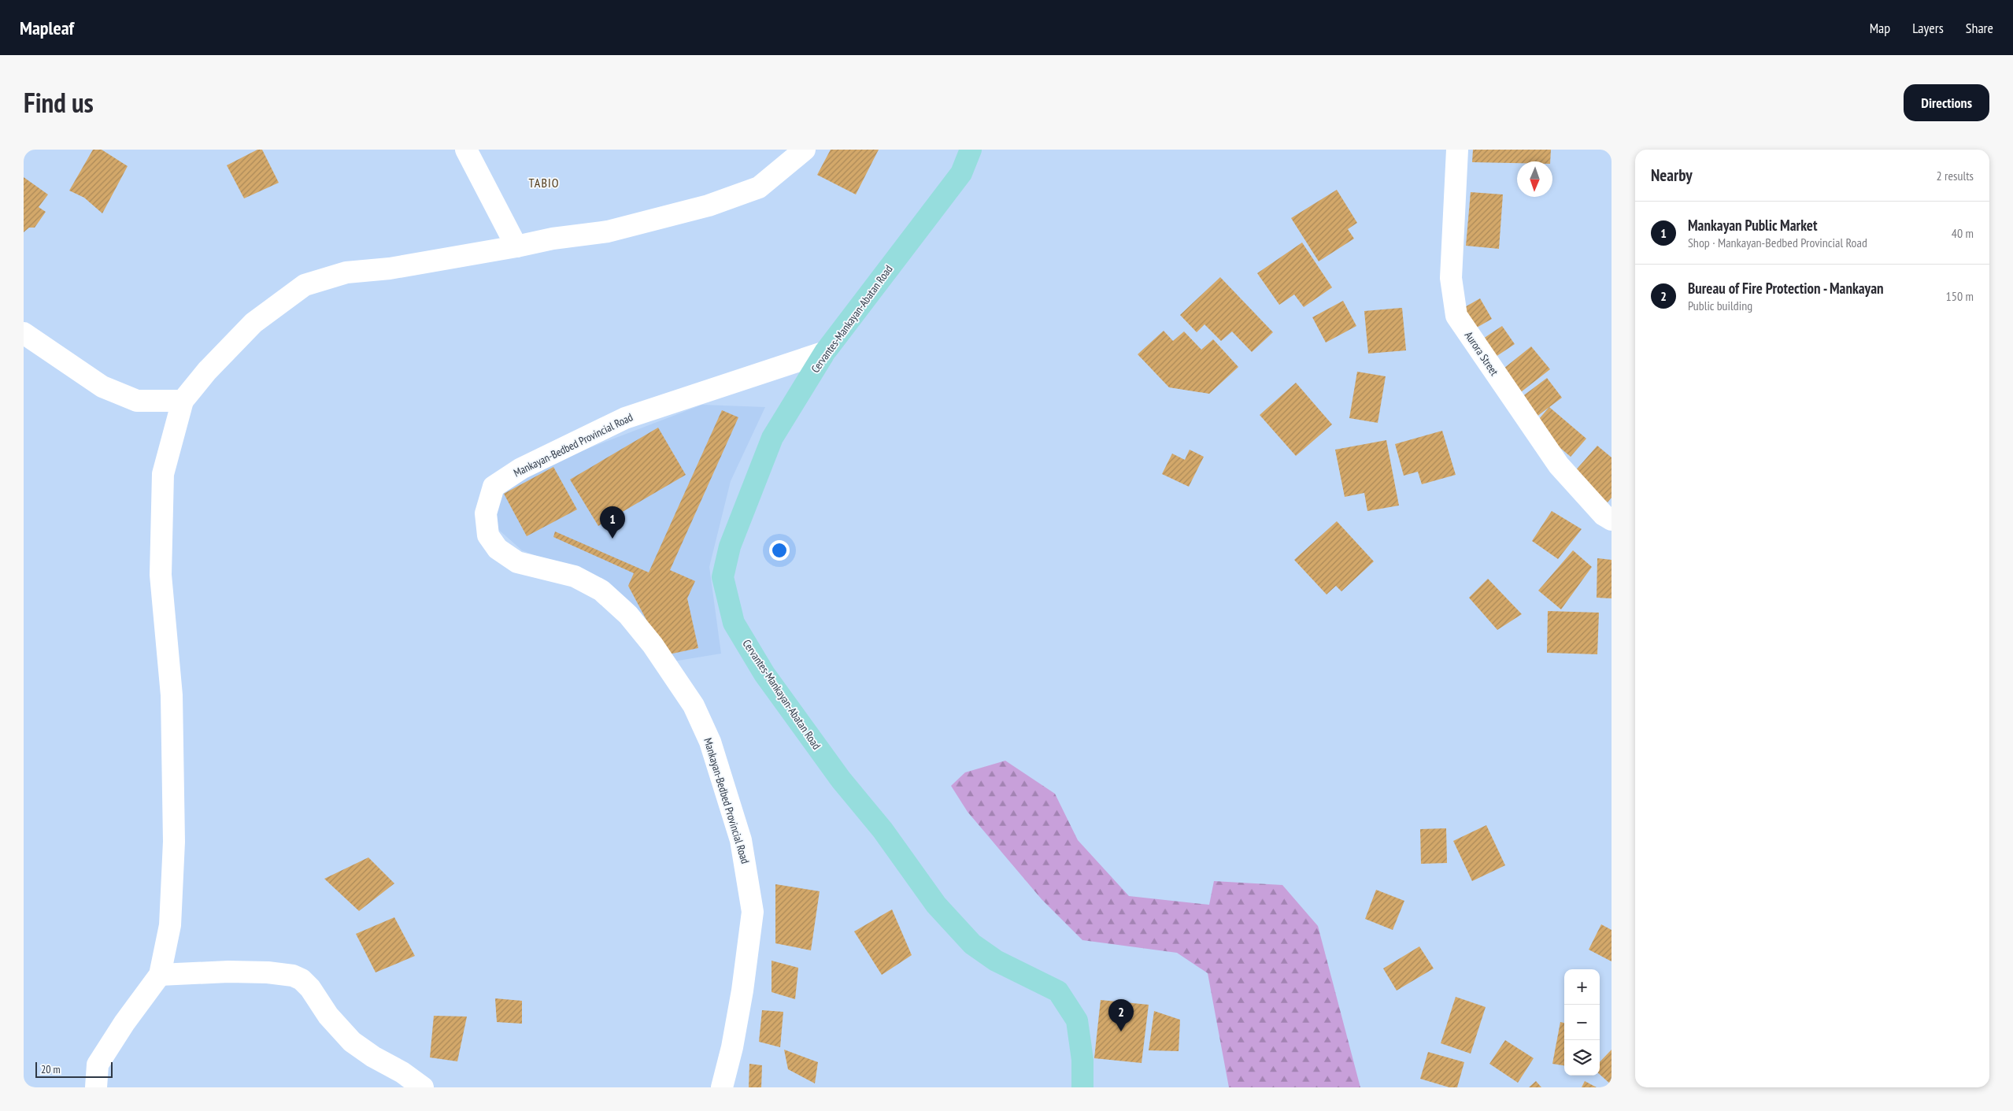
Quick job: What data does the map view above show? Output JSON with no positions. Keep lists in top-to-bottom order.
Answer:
{
  "streets": {
    "main road": ["Cervantes-Mankayan-Abatan Road"],
    "street": ["Aurora Street", "Mankayan-Bedbed Provincial Road"]
  },
  "crossings": [
    ["Cervantes-Mankayan-Abatan Road", "Mankayan-Bedbed Provincial Road"]
  ],
  "districts": ["TABIO"],
  "scale_bar": "20 m",
  "north": "bottom",
  "page": {
    "header": "Mapleaf",
    "nav": ["Map", "Layers", "Share"],
    "title": "Find us",
    "buttons": "Directions",
    "heading": ["Nearby", "2 results"],
    "list": [
      {
        "mark": "1",
        "name": "Mankayan Public Market",
        "note": "Shop · Mankayan-Bedbed Provincial Road",
        "value": "40 m"
      },
      {
        "mark": "2",
        "name": "Bureau of Fire Protection - Mankayan",
        "note": "Public building",
        "value": "150 m"
      }
    ],
    "pins": ["1", "2"],
    "map_buttons": ["+", "−"],
    "scale": "20 m"
  }
}
